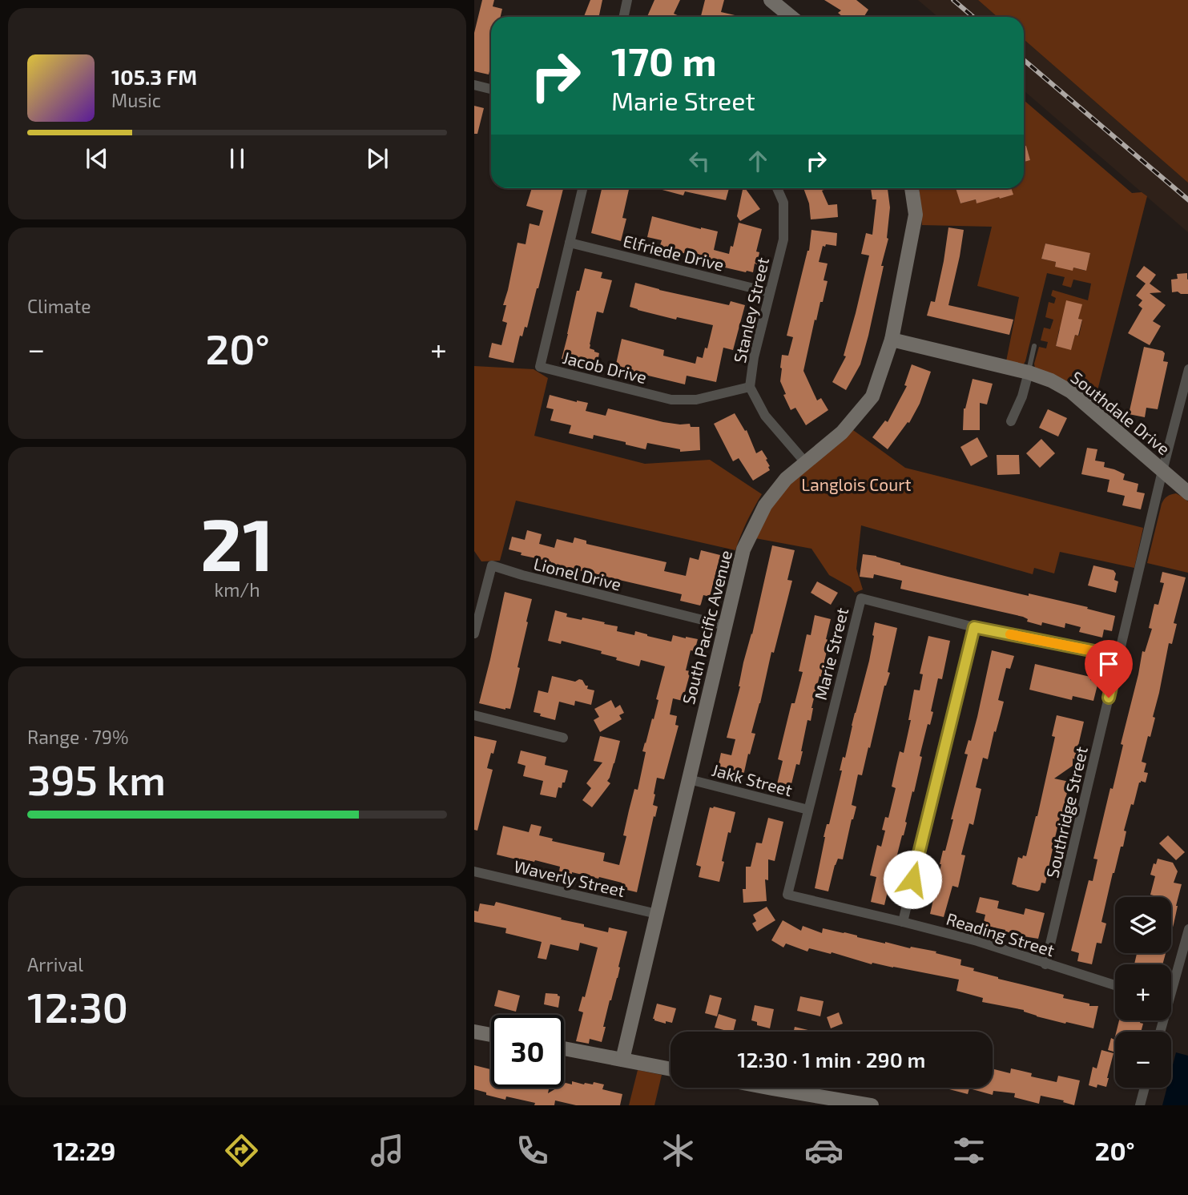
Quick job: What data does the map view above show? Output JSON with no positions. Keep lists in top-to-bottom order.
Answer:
{
  "streets": {
    "street": [
      "Elfriede Drive",
      "Stanley Street",
      "Jacob Drive",
      "Southdale Drive",
      "Lionel Drive",
      "South Pacific Avenue",
      "Marie Street",
      "Jakk Street",
      "Southridge Street",
      "Waverly Street",
      "Reading Street"
    ]
  },
  "crossings": [
    ["Elfriede Drive", "Stanley Street"],
    ["Elfriede Drive", "Jacob Drive"],
    ["Stanley Street", "Jacob Drive"],
    ["Stanley Street", "South Pacific Avenue"],
    ["Southdale Drive", "South Pacific Avenue"],
    ["Southdale Drive", "Southridge Street"],
    ["Lionel Drive", "South Pacific Avenue"],
    ["South Pacific Avenue", "Jakk Street"],
    ["South Pacific Avenue", "Waverly Street"],
    ["Marie Street", "Jakk Street"],
    ["Marie Street", "Southridge Street"],
    ["Marie Street", "Reading Street"],
    ["Jakk Street", "Reading Street"],
    ["Southridge Street", "Reading Street"]
  ],
  "parks": ["Langlois Court"],
  "page": {
    "turn": ["170 m", "Marie Street"],
    "song": ["105.3 FM", "Music"],
    "tile": [
      "Climate",
      ["21", "km/h"],
      ["Range · 79%", "395 km"],
      ["Arrival", "12:30"]
    ],
    "heat": ["−", "20°", "+"],
    "map_buttons": ["+", "−"],
    "limit": "30",
    "trip": "12:30 · 1 min · 290 m",
    "tabs": ["12:29", "20°"]
  }
}
